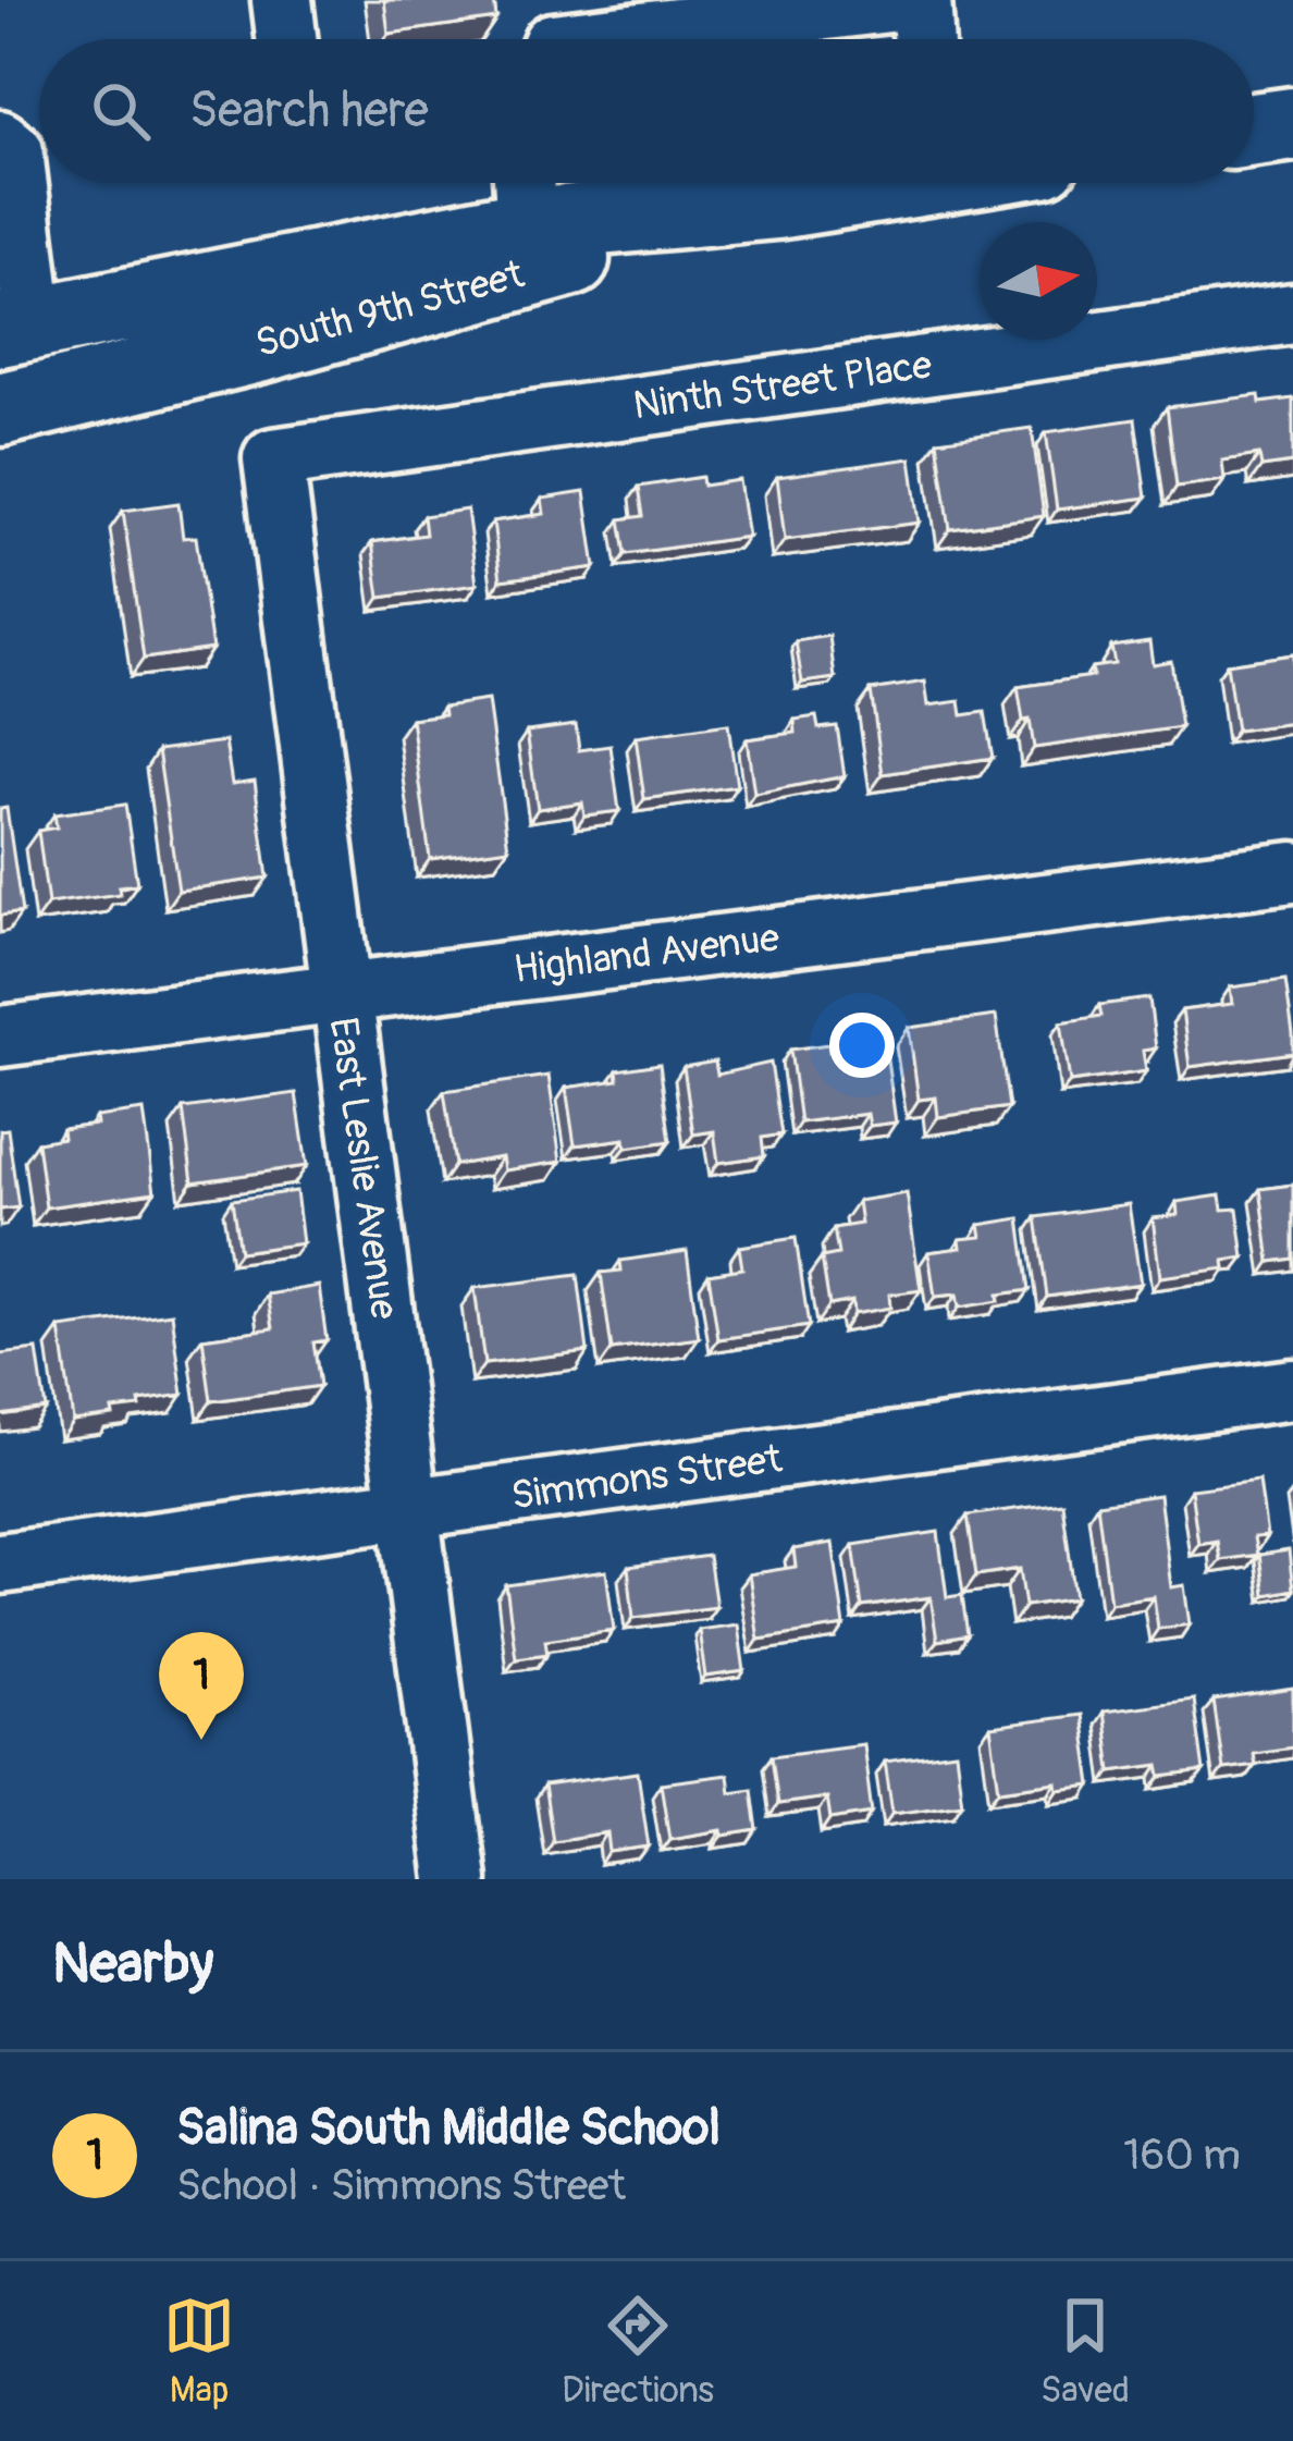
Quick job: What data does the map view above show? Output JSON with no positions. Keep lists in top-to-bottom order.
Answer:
{
  "streets": {
    "main road": ["South 9th Street"],
    "street": [
      "Ninth Street Place",
      "Highland Avenue",
      "East Leslie Avenue",
      "Simmons Street"
    ]
  },
  "crossings": [
    ["Ninth Street Place", "East Leslie Avenue"],
    ["Highland Avenue", "East Leslie Avenue"],
    ["East Leslie Avenue", "Simmons Street"]
  ],
  "north": "right",
  "page": {
    "search": "Search here",
    "pins": "1",
    "heading": "Nearby",
    "list": [
      {
        "mark": "1",
        "name": "Salina South Middle School",
        "note": "School · Simmons Street",
        "value": "160 m"
      }
    ],
    "nav": ["Map", "Directions", "Saved"]
  }
}
